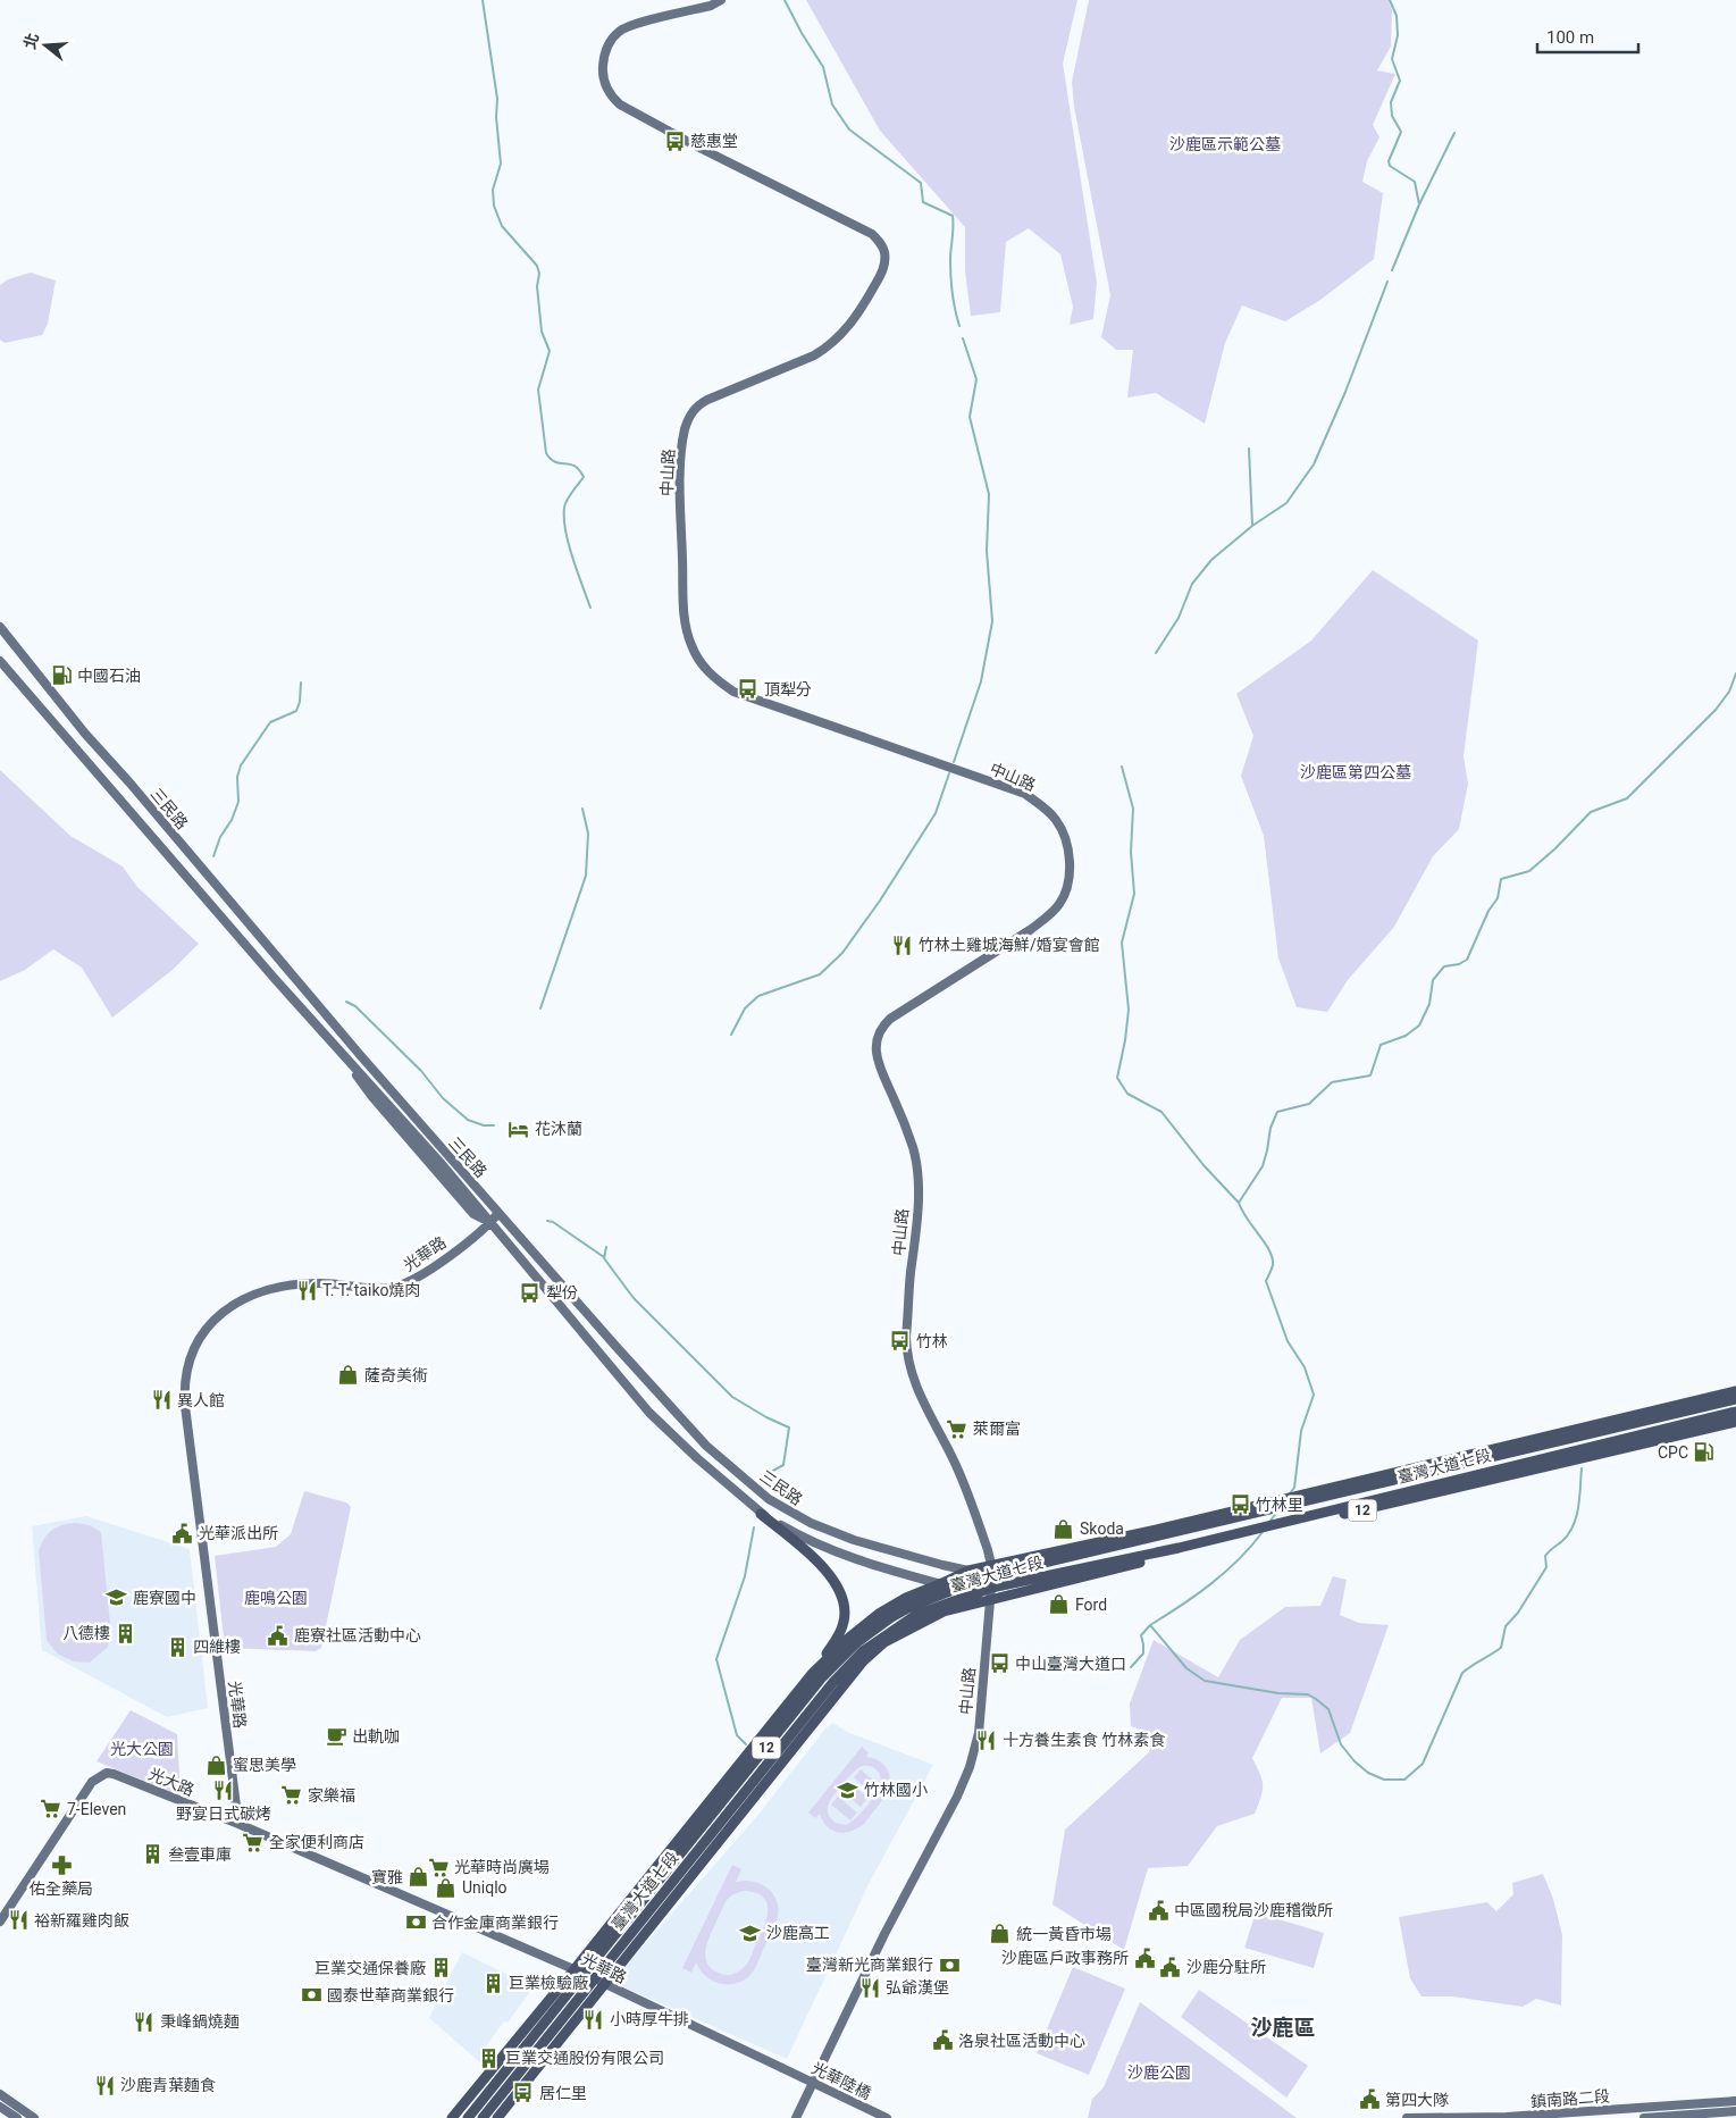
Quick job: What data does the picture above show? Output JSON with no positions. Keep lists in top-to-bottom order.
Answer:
{
  "streets": {
    "main road": ["臺灣大道七段", "12"],
    "street": [
      "中山路",
      "三民路",
      "光華路",
      "光大路",
      "光華陸橋",
      "鎮南路二段"
    ]
  },
  "crossings": [
    ["中山路", "三民路"],
    ["中山路", "臺灣大道七段"],
    ["三民路", "光華路"],
    ["三民路", "臺灣大道七段"],
    ["光華路", "臺灣大道七段"],
    ["光華路", "光大路"],
    ["光華路", "光華陸橋"]
  ],
  "districts": ["沙鹿區"],
  "parks": [
    "沙鹿區示範公墓",
    "沙鹿區第四公墓",
    "鹿鳴公園",
    "光大公園",
    "沙鹿公園"
  ],
  "places": {
    "bus stop": [
      "慈惠堂",
      "頂犁分",
      "犁份",
      "竹林",
      "竹林里",
      "中山臺灣大道口",
      "居仁里"
    ],
    "fuel station": ["中國石油", "CPC"],
    "restaurant": [
      "竹林土雞城海鮮/婚宴會館",
      "T. T. taiko燒肉",
      "異人館",
      "十方養生素食 竹林素食",
      "野宴日式碳烤",
      "裕新羅雞肉飯",
      "弘爺漢堡",
      "小時厚牛排",
      "秉峰鍋燒麵",
      "沙鹿青葉麵食"
    ],
    "hotel": ["花沐蘭"],
    "shop": [
      "薩奇美術",
      "Skoda",
      "Ford",
      "蜜思美學",
      "寶雅",
      "Uniqlo",
      "統一黃昏市場"
    ],
    "supermarket": [
      "萊爾富",
      "家樂福",
      "7-Eleven",
      "全家便利商店",
      "光華時尚廣場"
    ],
    "public building": [
      "光華派出所",
      "鹿寮社區活動中心",
      "中區國稅局沙鹿稽徵所",
      "沙鹿區戶政事務所",
      "沙鹿分駐所",
      "洛泉社區活動中心",
      "第四大隊"
    ],
    "school or university": ["鹿寮國中", "竹林國小", "沙鹿高工"],
    "building": [
      "八德樓",
      "四維樓",
      "叁壹車庫",
      "巨業交通保養廠",
      "巨業檢驗廠",
      "巨業交通股份有限公司"
    ],
    "cafe": ["出軌咖"],
    "pharmacy": ["佑全藥局"],
    "bank": ["合作金庫商業銀行", "臺灣新光商業銀行", "國泰世華商業銀行"]
  },
  "scale_bar": "100 m",
  "north": "left"
}
